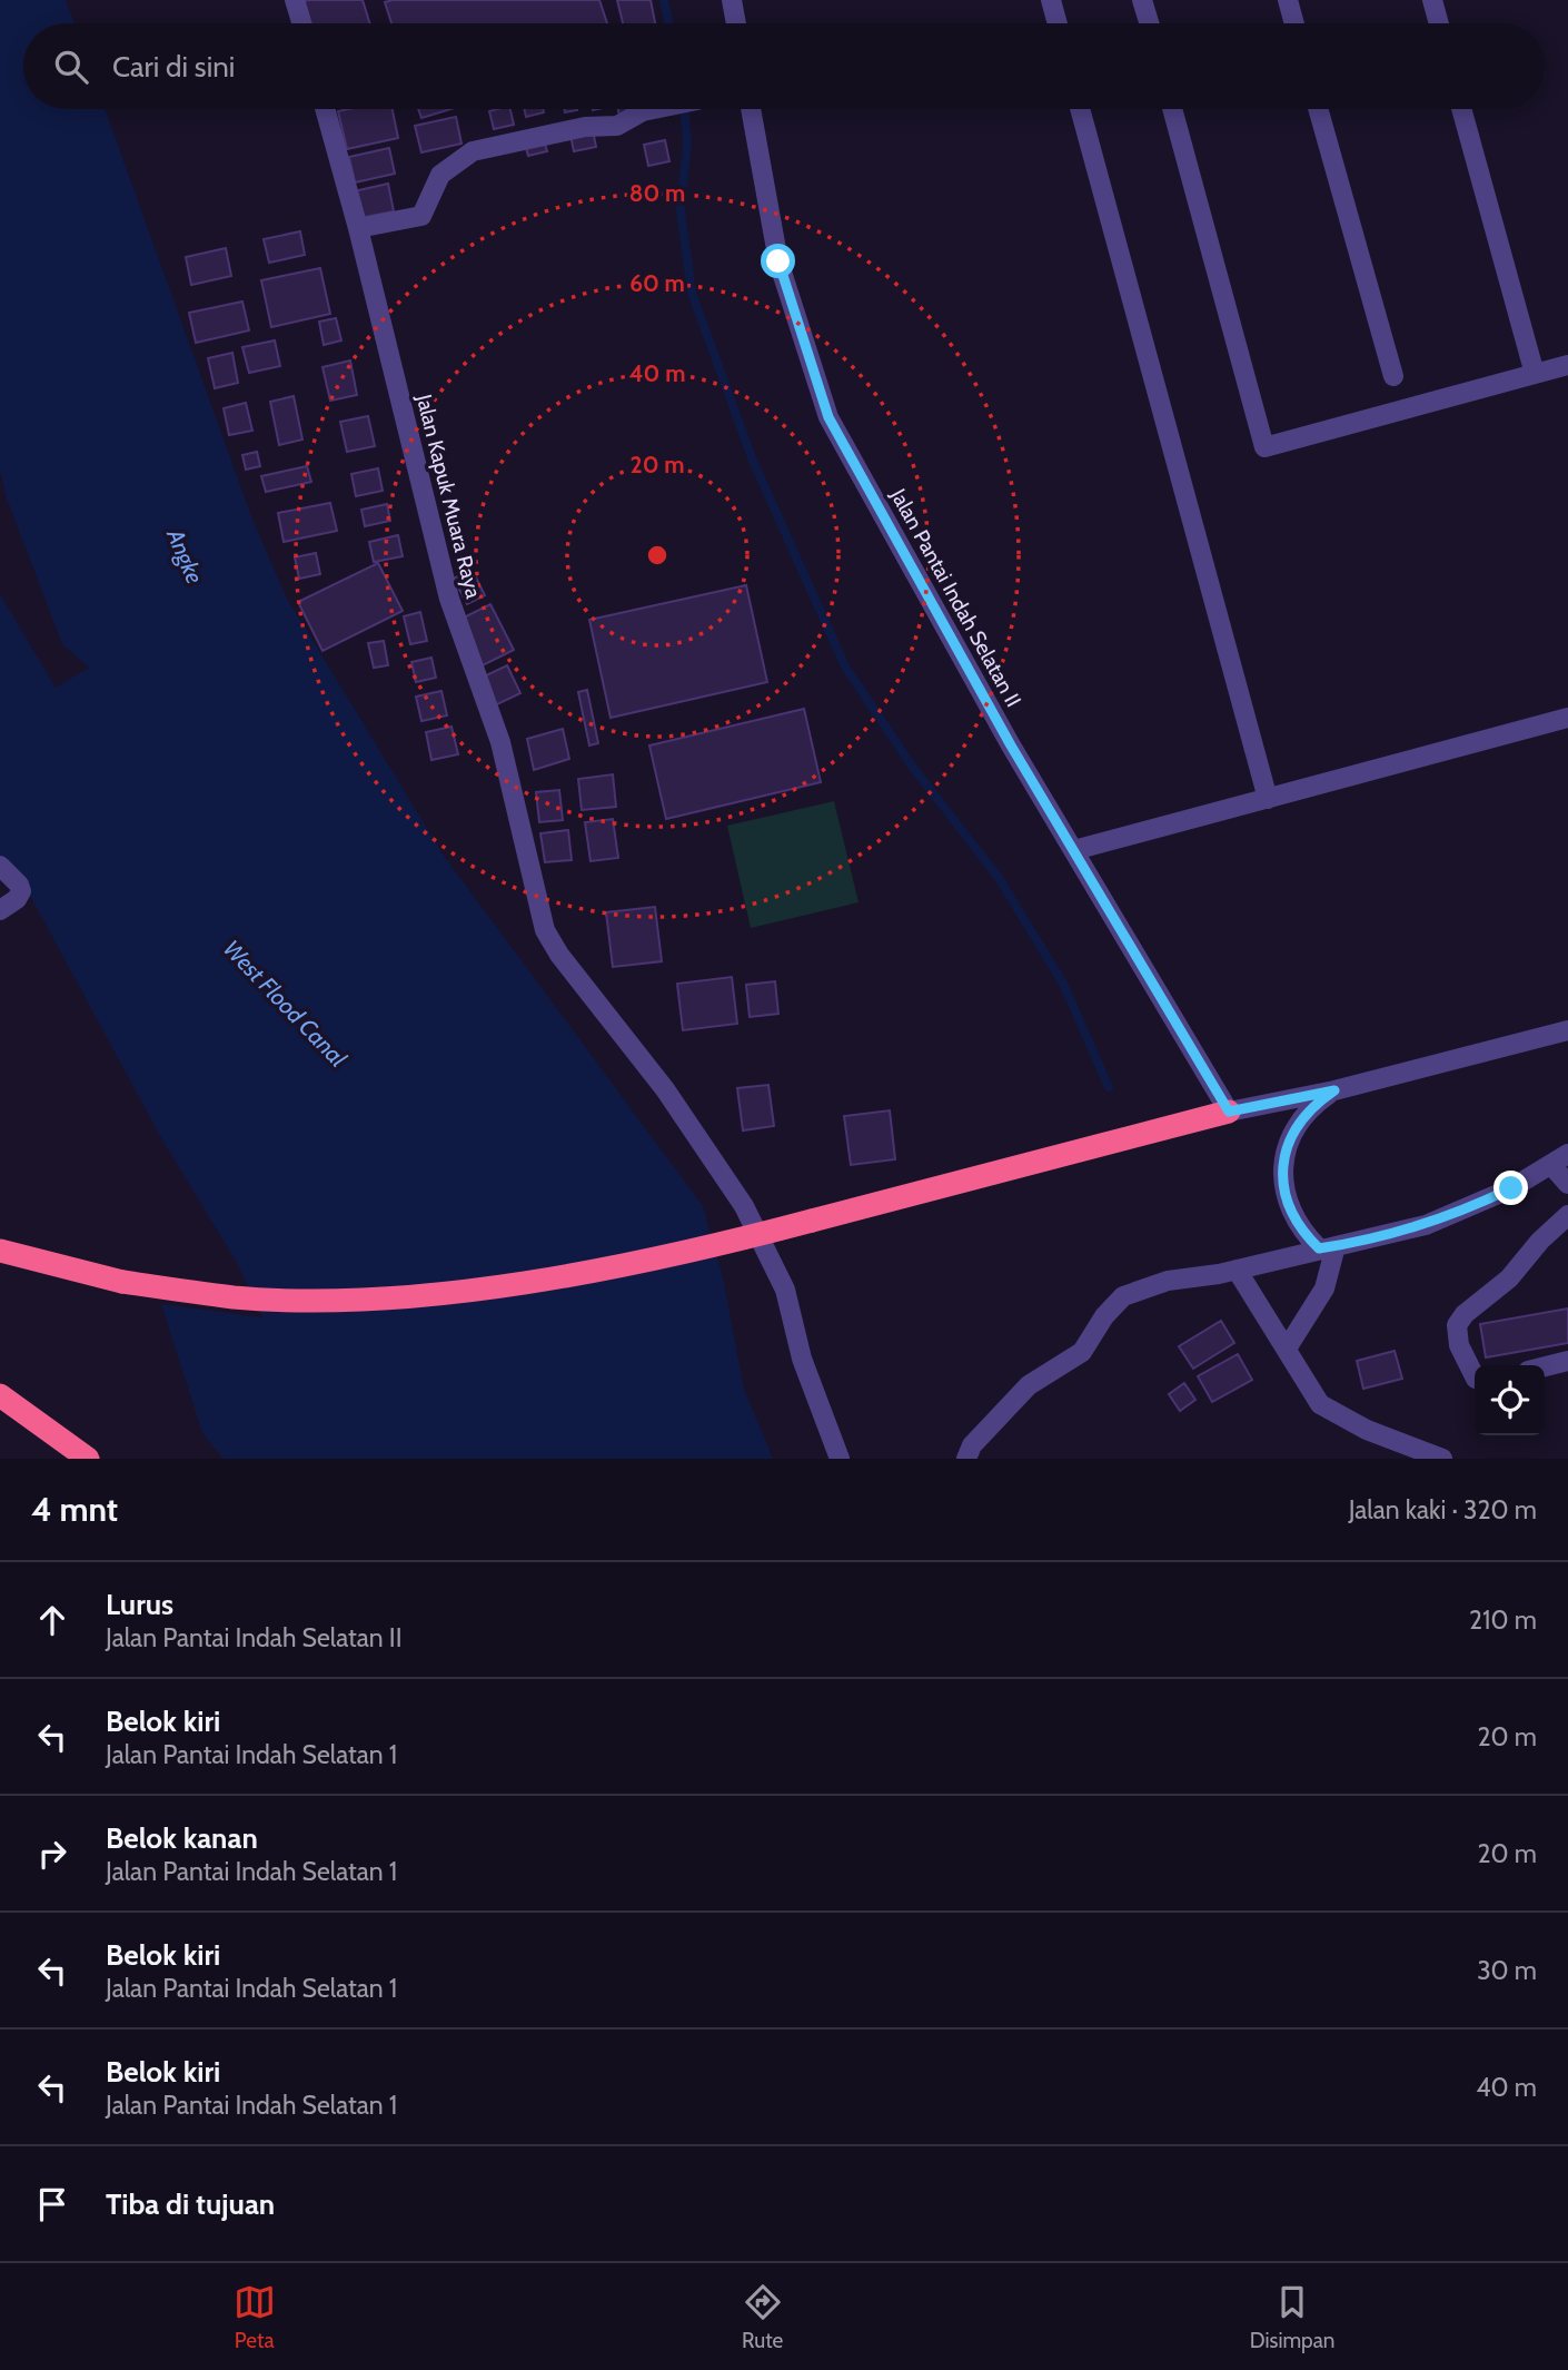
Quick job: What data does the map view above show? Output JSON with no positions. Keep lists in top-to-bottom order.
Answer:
{
  "streets": {
    "street": ["Jalan Kapuk Muara Raya", "Jalan Pantai Indah Selatan II"]
  },
  "water": ["Angke", "West Flood Canal"],
  "page": {
    "search": "Cari di sini",
    "heading": ["4 mnt", "Jalan kaki · 320 m"],
    "list": [
      ["Lurus", "Jalan Pantai Indah Selatan II", "210 m"],
      ["Belok kiri", "Jalan Pantai Indah Selatan 1", "20 m"],
      ["Belok kanan", "Jalan Pantai Indah Selatan 1", "20 m"],
      ["Belok kiri", "Jalan Pantai Indah Selatan 1", "30 m"],
      ["Belok kiri", "Jalan Pantai Indah Selatan 1", "40 m"],
      "Tiba di tujuan"
    ],
    "nav": ["Peta", "Rute", "Disimpan"]
  },
  "rings": [
    "80 m",
    "60 m",
    "40 m",
    "20 m"
  ]
}
